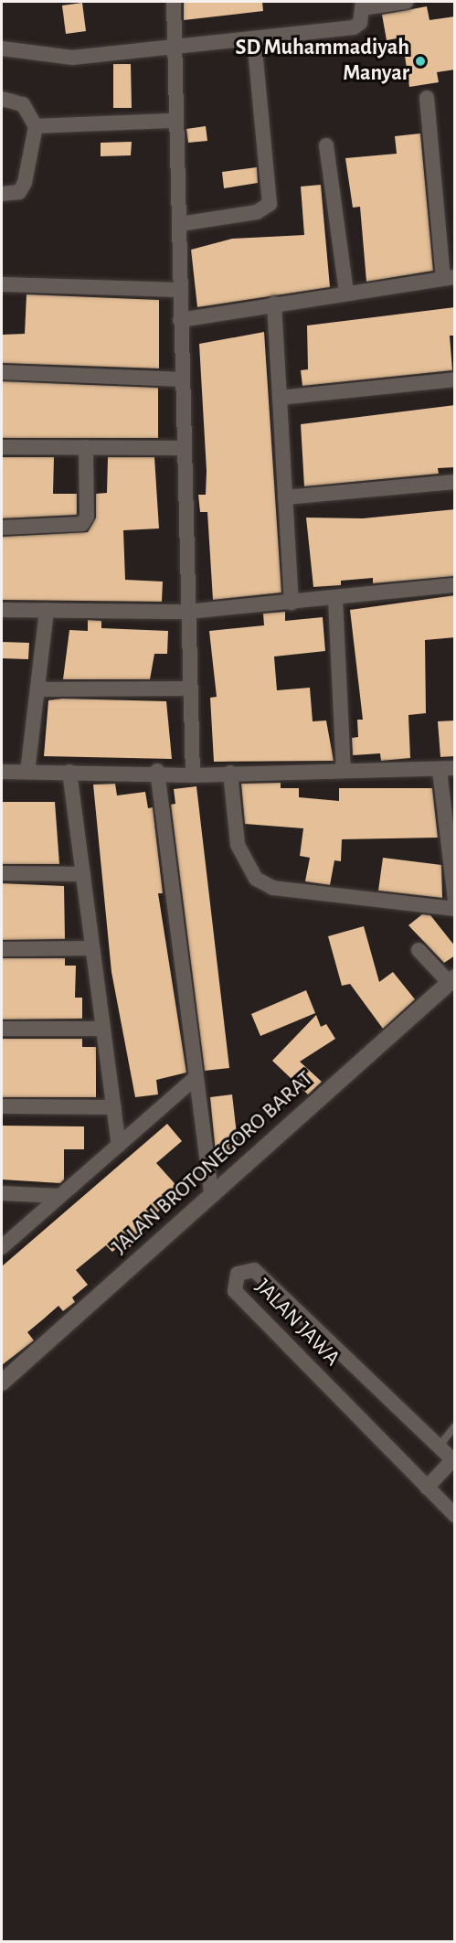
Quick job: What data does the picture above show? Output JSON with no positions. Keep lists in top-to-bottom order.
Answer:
{
  "streets": {
    "main road": ["JALAN BROTONEGORO BARAT"],
    "street": ["JALAN JAWA"]
  },
  "places": ["SD Muhammadiyah Manyar"]
}
